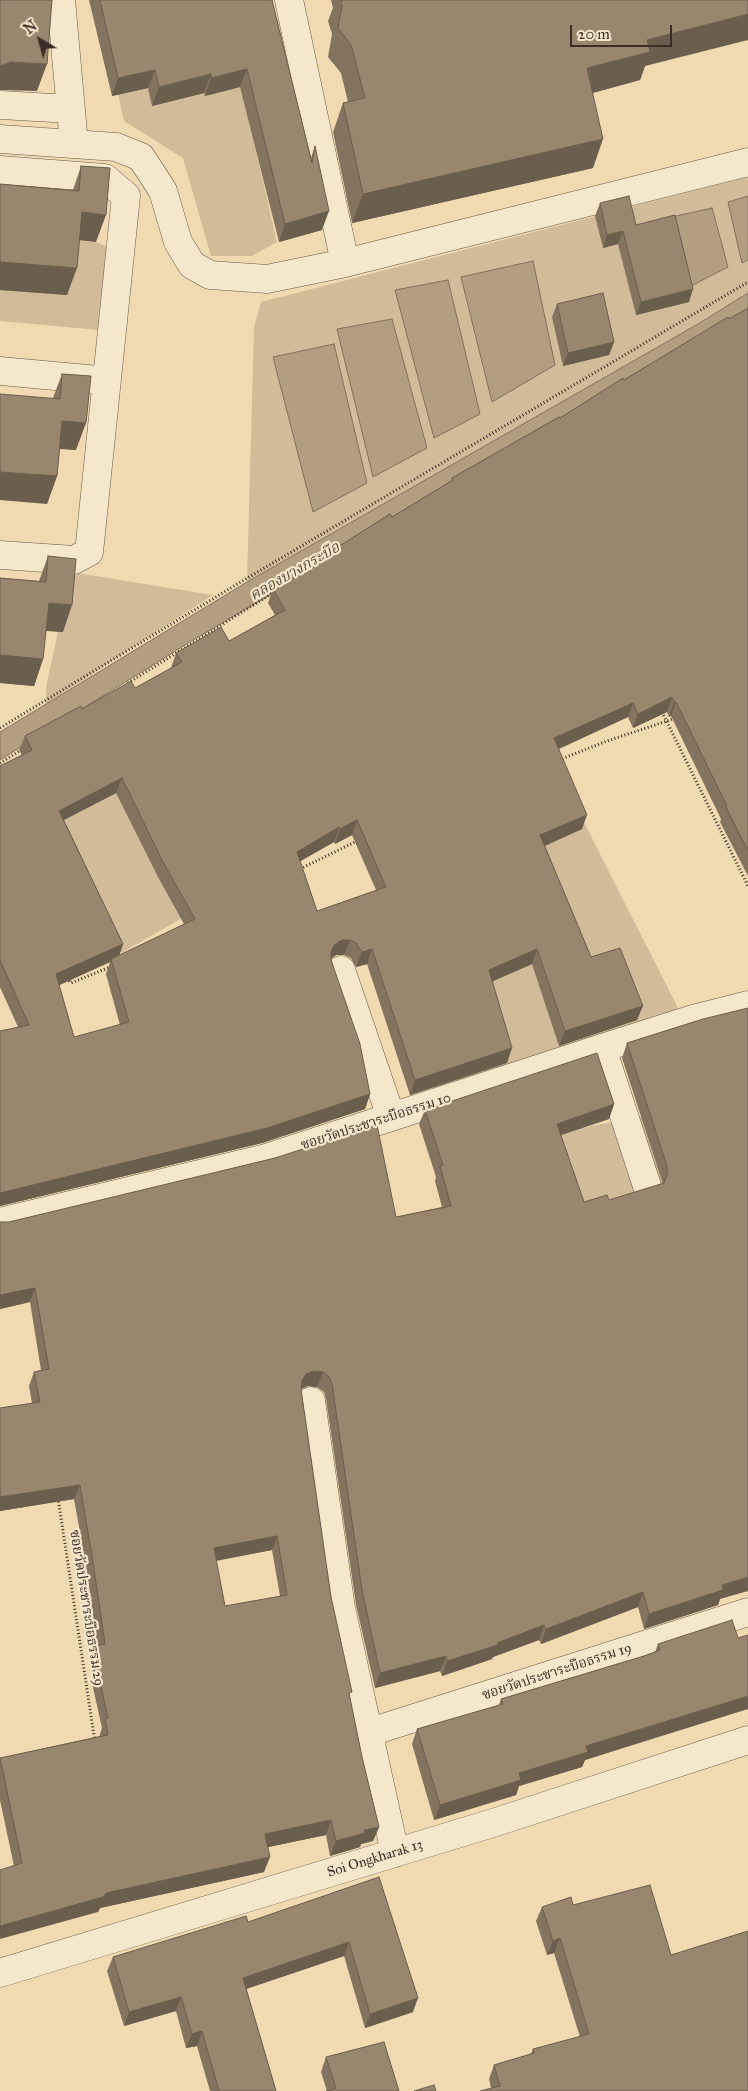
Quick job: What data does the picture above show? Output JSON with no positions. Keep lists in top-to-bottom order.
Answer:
{
  "streets": {
    "street": ["ซอยวัดประชาระบือธรรม 10", "ซอยวัดประชาระบือธรรม 19", "Soi Ongkharak 13"],
    "path": ["ซอยวัดประชาระบือธรรม 29"]
  },
  "water": ["คลองบางกระบือ"],
  "scale_bar": "20 m",
  "north": "top left"
}
